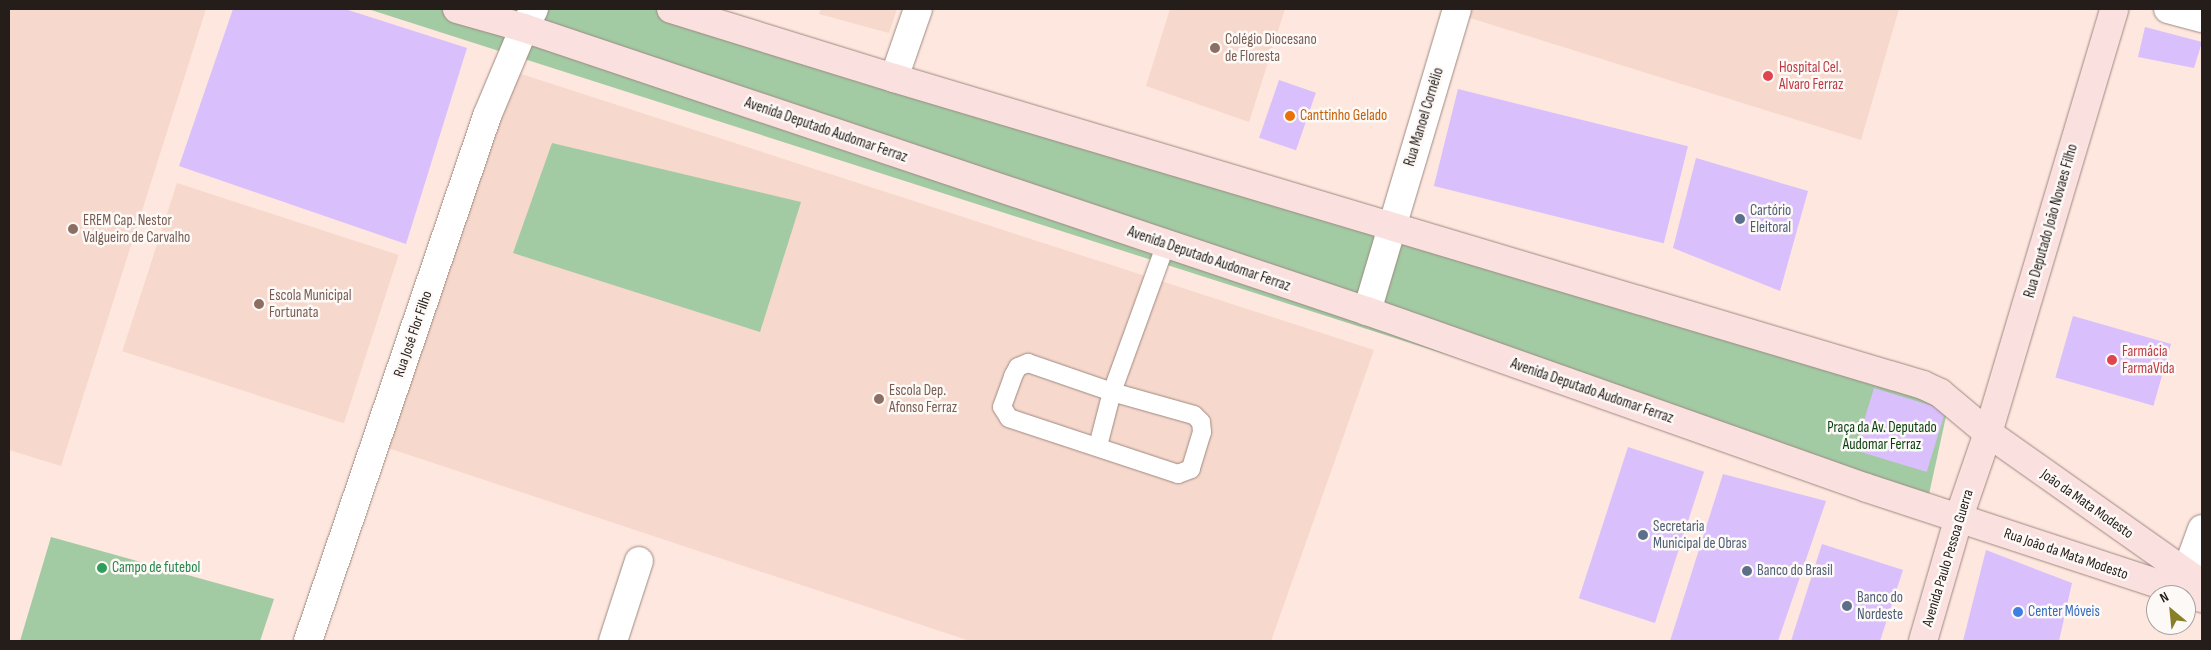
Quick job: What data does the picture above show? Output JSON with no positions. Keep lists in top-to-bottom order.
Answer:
{
  "streets": {
    "street": [
      "Rua Manoel Cornélio",
      "Avenida Deputado Audomar Ferraz",
      "Rua Deputado João Novaes Filho",
      "Rua José Flor Filho",
      "João da Mata Modesto",
      "Rua João da Mata Modesto",
      "Avenida Paulo Pessoa Guerra"
    ]
  },
  "crossings": [
    ["Rua Manoel Cornélio", "Avenida Deputado Audomar Ferraz"],
    ["Avenida Deputado Audomar Ferraz", "Rua José Flor Filho"],
    ["Avenida Deputado Audomar Ferraz", "Rua João da Mata Modesto"],
    ["Avenida Deputado Audomar Ferraz", "Avenida Paulo Pessoa Guerra"],
    ["Rua Deputado João Novaes Filho", "João da Mata Modesto"],
    ["Rua Deputado João Novaes Filho", "Avenida Paulo Pessoa Guerra"],
    ["Rua João da Mata Modesto", "Avenida Paulo Pessoa Guerra"]
  ],
  "parks": ["Praça da Av. Deputado Audomar Ferraz"],
  "places": [
    "Colégio Diocesano de Floresta",
    "Hospital Cel. Alvaro Ferraz",
    "Canttinho Gelado",
    "Cartório Eleitoral",
    "EREM Cap. Nestor Valgueiro de Carvalho",
    "Escola Municipal Fortunata",
    "Farmácia FarmaVida",
    "Escola Dep. Afonso Ferraz",
    "Secretaria Municipal de Obras",
    "Campo de futebol",
    "Banco do Brasil",
    "Banco do Nordeste",
    "Center Móveis"
  ],
  "north": "top left"
}
